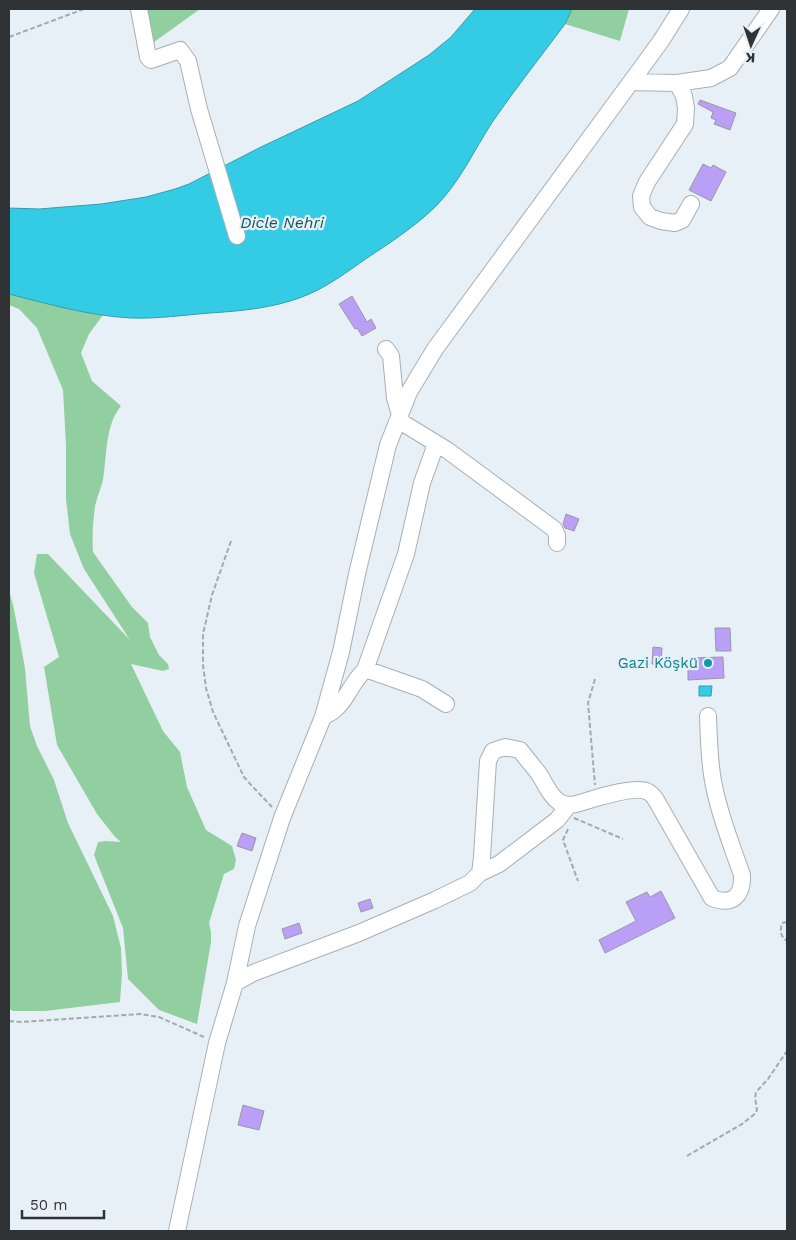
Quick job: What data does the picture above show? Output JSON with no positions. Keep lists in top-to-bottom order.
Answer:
{
  "water": ["Dicle Nehri"],
  "places": ["Gazi Köşkü"],
  "scale_bar": "50 m",
  "north": "bottom"
}
